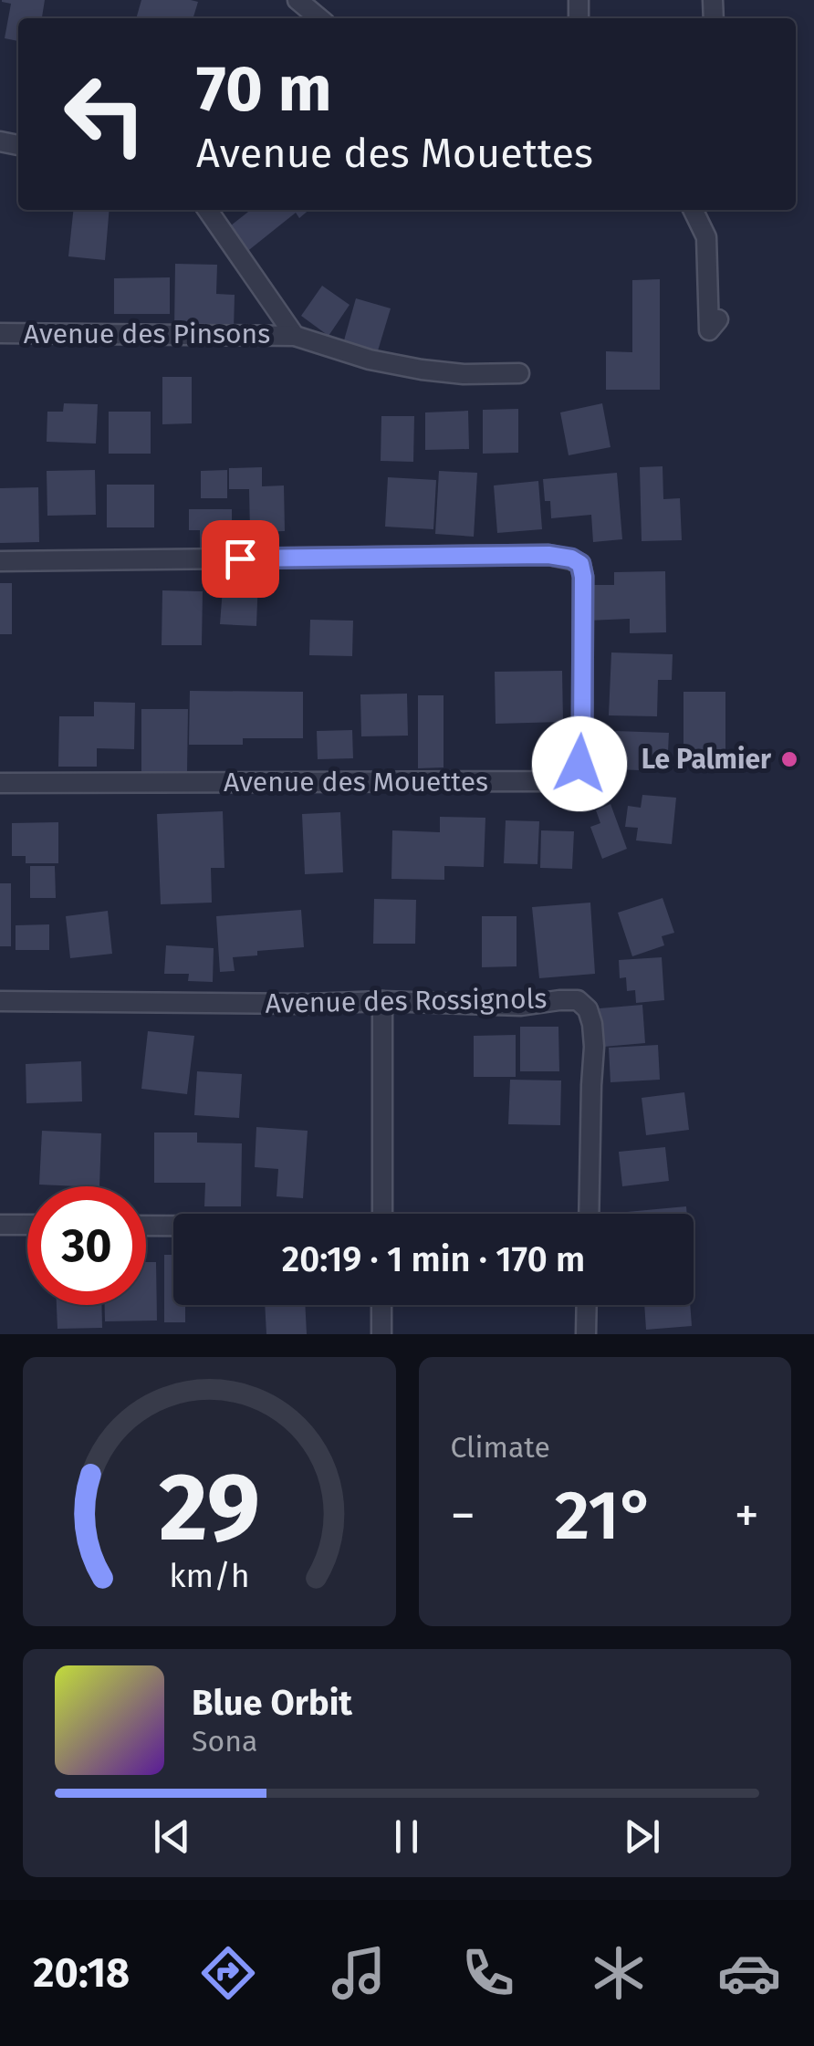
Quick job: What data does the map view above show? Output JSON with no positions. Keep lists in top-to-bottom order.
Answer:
{
  "streets": {
    "street": ["Avenue des Pinsons", "Avenue des Mouettes", "Avenue des Rossignols"]
  },
  "places": ["Le Palmier"],
  "page": {
    "turn": ["70 m", "Avenue des Mouettes"],
    "limit": "30",
    "trip": "20:19 · 1 min · 170 m",
    "tile": "Climate",
    "heat": ["−", "21°", "+"],
    "song": ["Blue Orbit", "Sona"],
    "tabs": "20:18",
    "gauge": ["29", "km/h"]
  }
}
